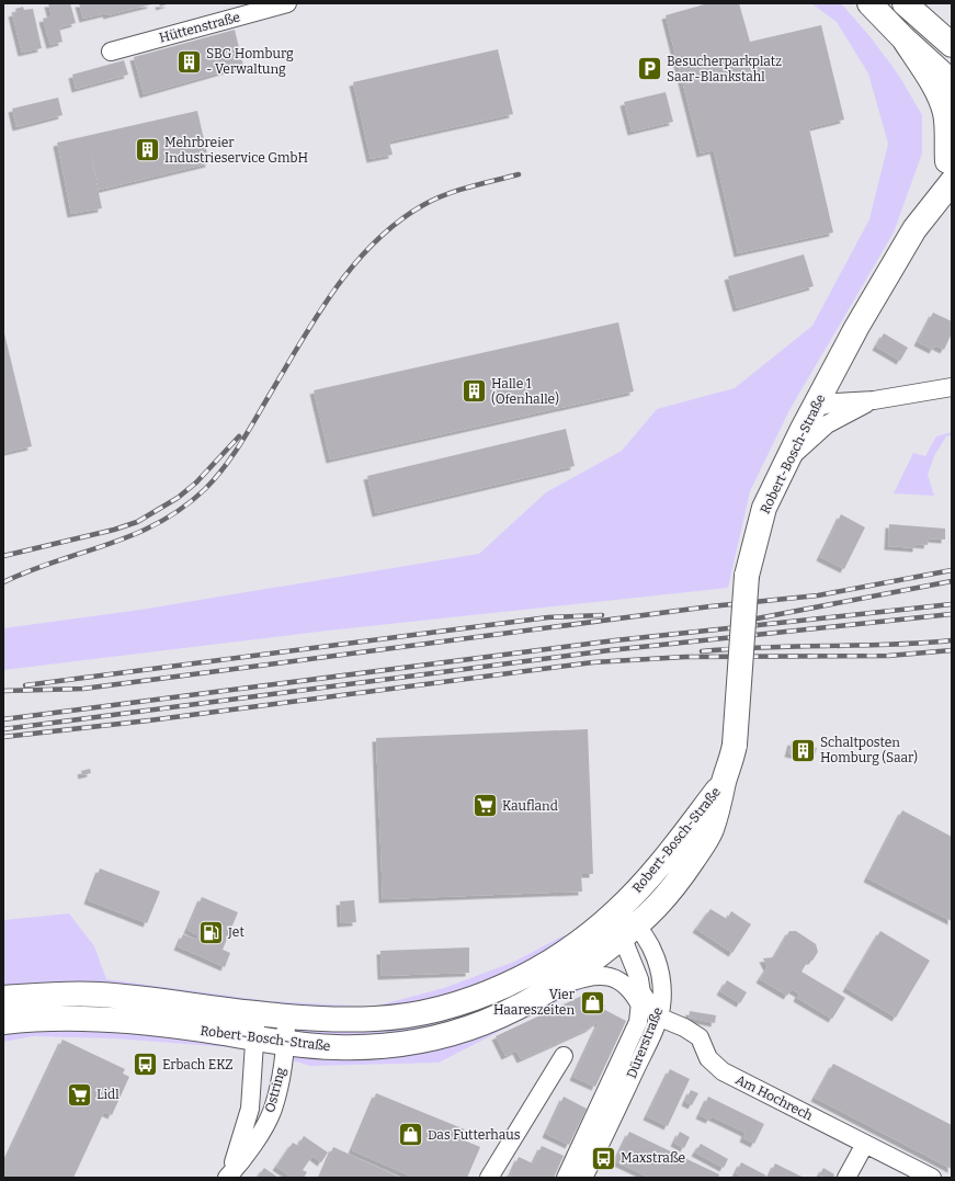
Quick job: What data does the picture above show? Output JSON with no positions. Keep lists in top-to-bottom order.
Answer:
{
  "streets": {
    "main road": ["Robert-Bosch-Straße"],
    "street": [
      "Hüttenstraße",
      "Dürerstraße",
      "Ostring",
      "Am Hochrech"
    ]
  },
  "crossings": [
    ["Robert-Bosch-Straße", "Dürerstraße"],
    ["Robert-Bosch-Straße", "Ostring"],
    ["Dürerstraße", "Am Hochrech"]
  ],
  "places": {
    "building": [
      "SBG Homburg - Verwaltung",
      "Mehrbreier Industrieservice GmbH",
      "Halle 1 (Ofenhalle)",
      "Schaltposten Homburg (Saar)"
    ],
    "parking": ["Besucherparkplatz Saar-Blankstahl"],
    "supermarket": ["Kaufland", "Lidl"],
    "fuel station": ["Jet"],
    "shop": ["Vier Haareszeiten", "Das Futterhaus"],
    "bus stop": ["Erbach EKZ", "Maxstraße"]
  }
}
